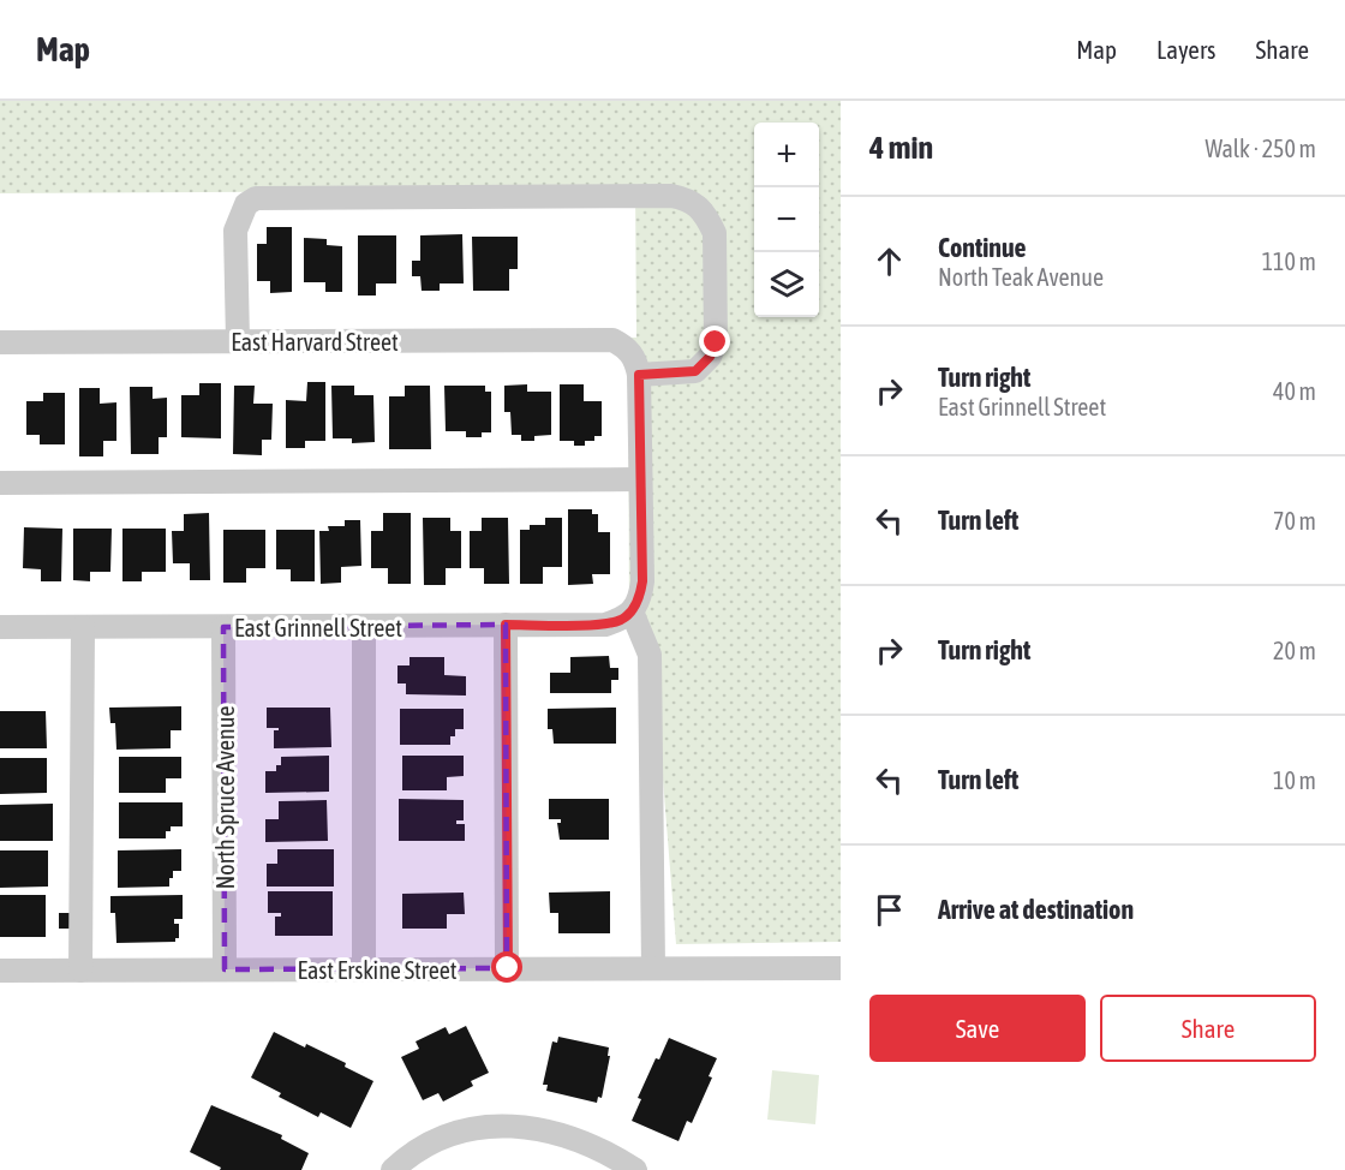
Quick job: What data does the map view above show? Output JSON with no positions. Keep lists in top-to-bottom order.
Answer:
{
  "streets": {
    "street": [
      "East Harvard Street",
      "East Grinnell Street",
      "North Spruce Avenue",
      "East Erskine Street"
    ]
  },
  "crossings": [
    ["East Grinnell Street", "North Spruce Avenue"],
    ["North Spruce Avenue", "East Erskine Street"]
  ],
  "page": {
    "header": "Map",
    "nav": ["Map", "Layers", "Share"],
    "heading": ["4 min", "Walk · 250 m"],
    "map_buttons": ["+", "−"],
    "list": [
      ["Continue", "North Teak Avenue", "110 m"],
      ["Turn right", "East Grinnell Street", "40 m"],
      ["Turn left", "70 m"],
      ["Turn right", "20 m"],
      ["Turn left", "10 m"],
      "Arrive at destination"
    ],
    "buttons": ["Save", "Share"]
  }
}
